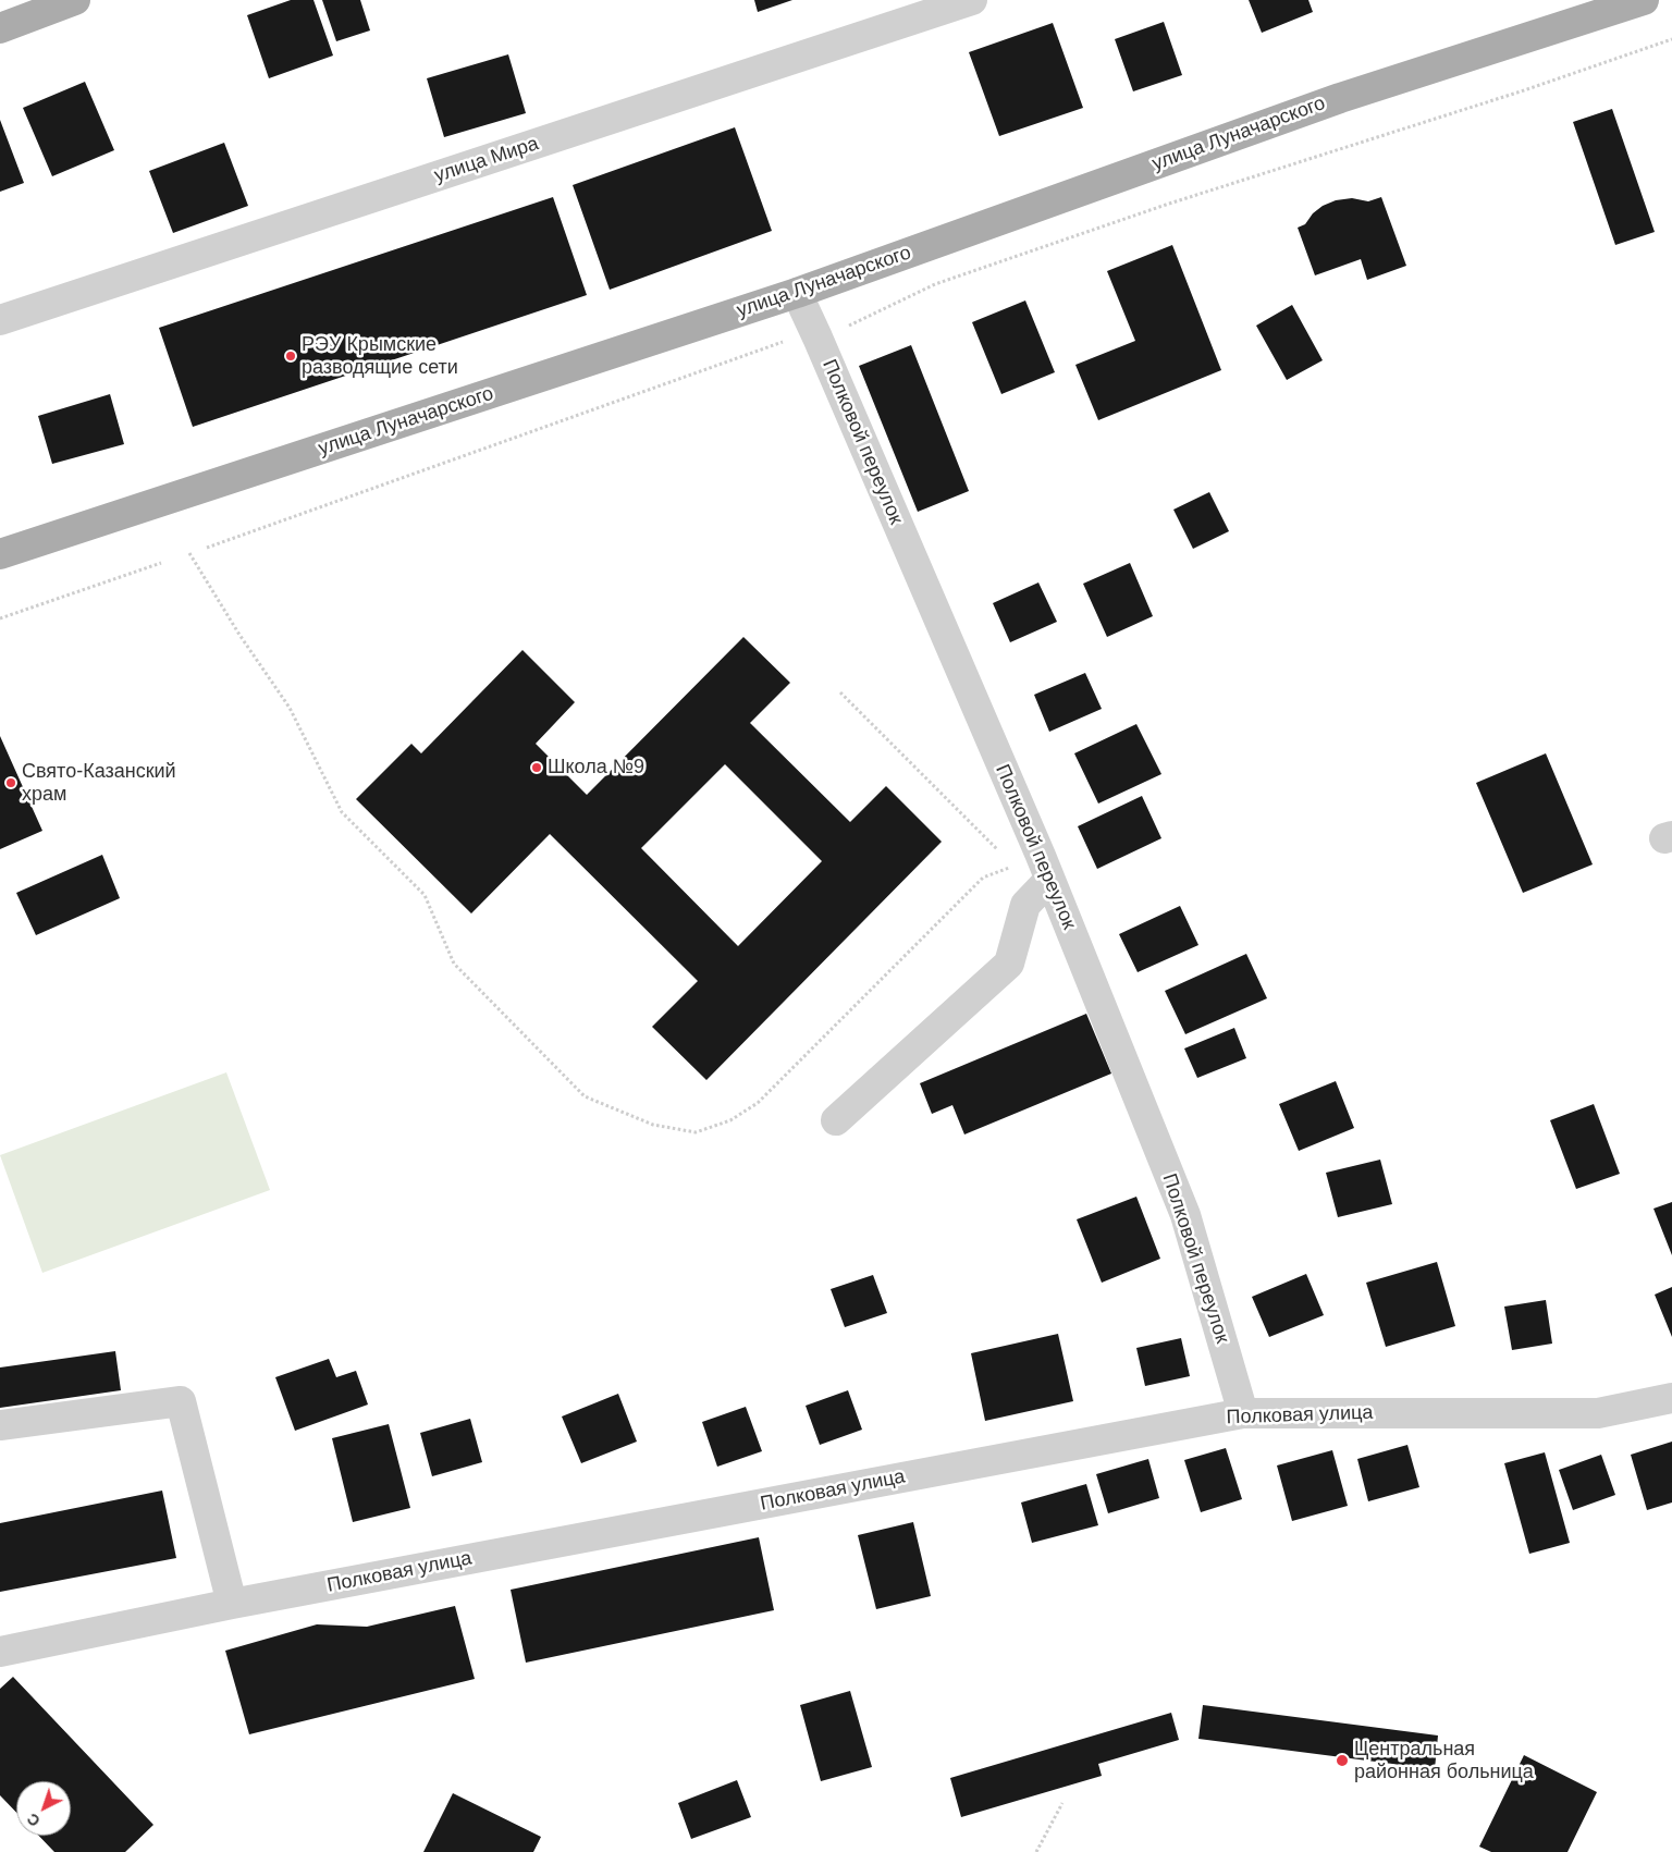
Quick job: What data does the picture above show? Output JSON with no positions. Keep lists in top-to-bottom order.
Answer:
{
  "streets": {
    "main road": ["улица Луначарского"],
    "street": ["улица Мира", "Полковой переулок", "Полковая улица"]
  },
  "crossings": [
    ["улица Луначарского", "Полковой переулок"],
    ["Полковой переулок", "Полковая улица"]
  ],
  "places": [
    "РЭУ Крымские разводящие сети",
    "Школа №9",
    "Свято-Казанский храм",
    "Центральная районная больница"
  ],
  "north": "bottom left"
}
